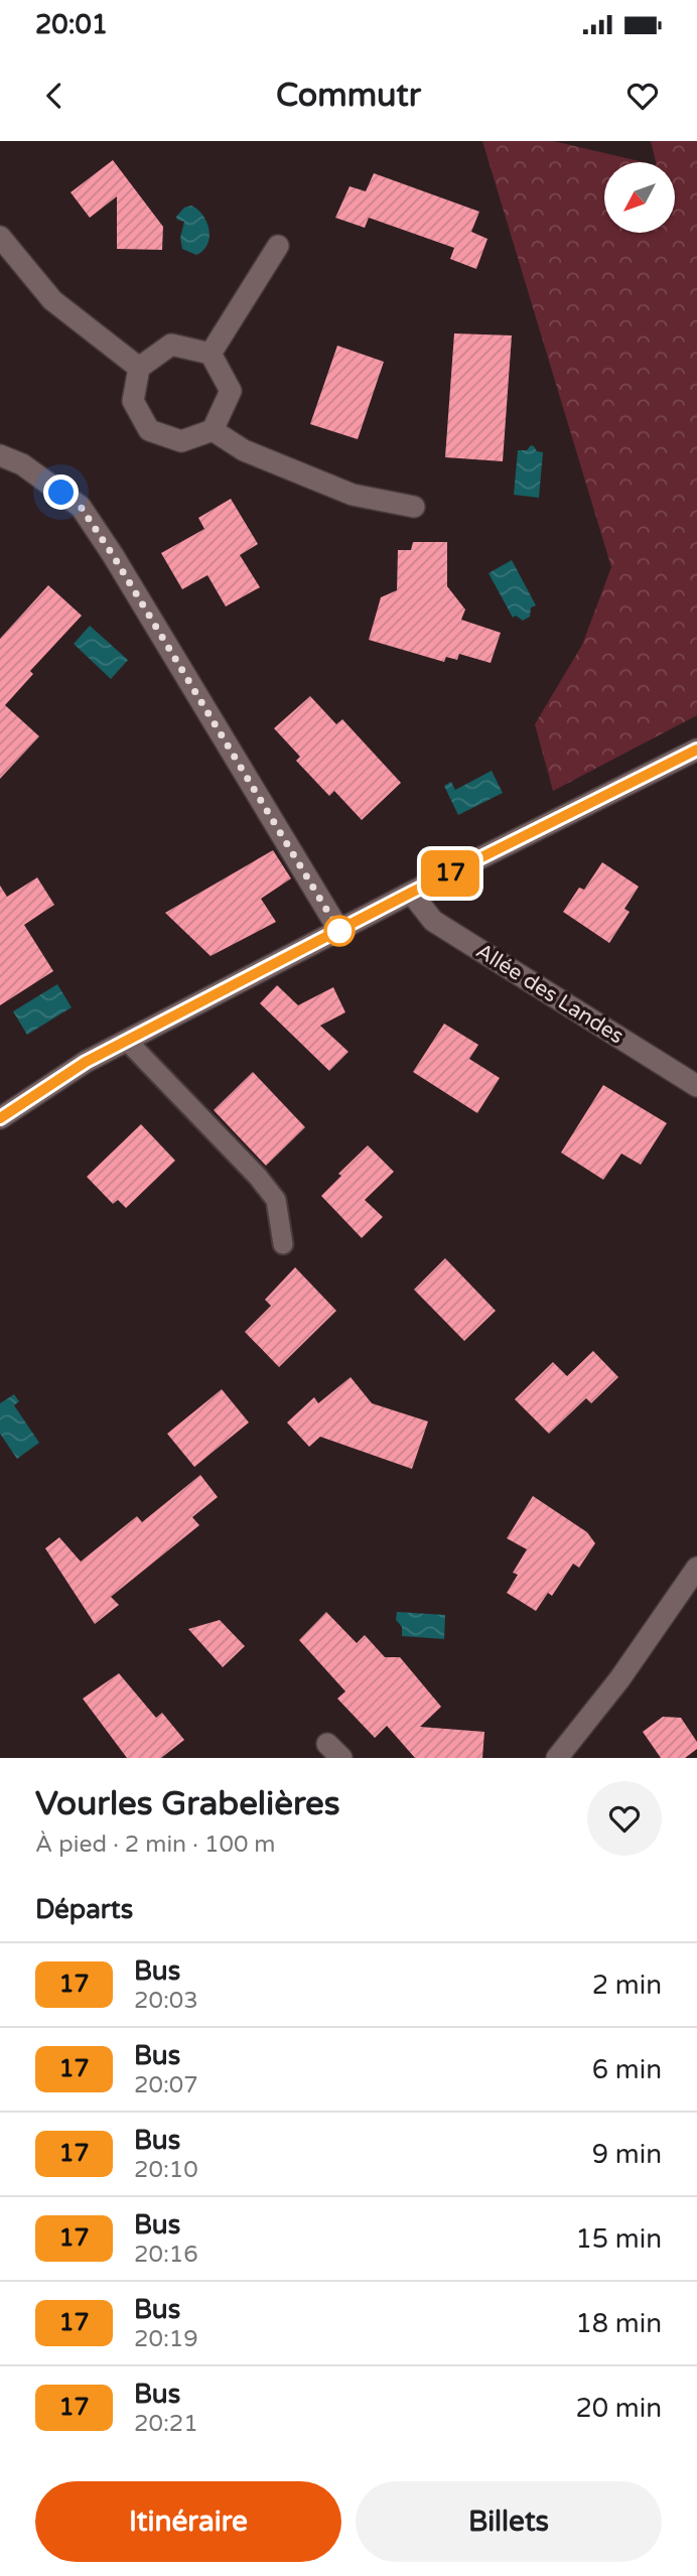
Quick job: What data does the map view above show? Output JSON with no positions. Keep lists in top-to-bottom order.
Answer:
{
  "streets": {
    "street": ["Allée des Landes"]
  },
  "lines": ["bus line 17"],
  "north": "bottom left",
  "page": {
    "status": "20:01",
    "header": "Commutr",
    "on_map": "17",
    "heading": [
      ["Vourles Grabelières", "À pied · 2 min · 100 m"],
      "Départs"
    ],
    "list": [
      {
        "mark": "17",
        "name": "Bus",
        "note": "20:03",
        "value": "2 min"
      },
      {
        "mark": "17",
        "name": "Bus",
        "note": "20:07",
        "value": "6 min"
      },
      {
        "mark": "17",
        "name": "Bus",
        "note": "20:10",
        "value": "9 min"
      },
      {
        "mark": "17",
        "name": "Bus",
        "note": "20:16",
        "value": "15 min"
      },
      {
        "mark": "17",
        "name": "Bus",
        "note": "20:19",
        "value": "18 min"
      },
      {
        "mark": "17",
        "name": "Bus",
        "note": "20:21",
        "value": "20 min"
      }
    ],
    "buttons": ["Itinéraire", "Billets"]
  }
}
